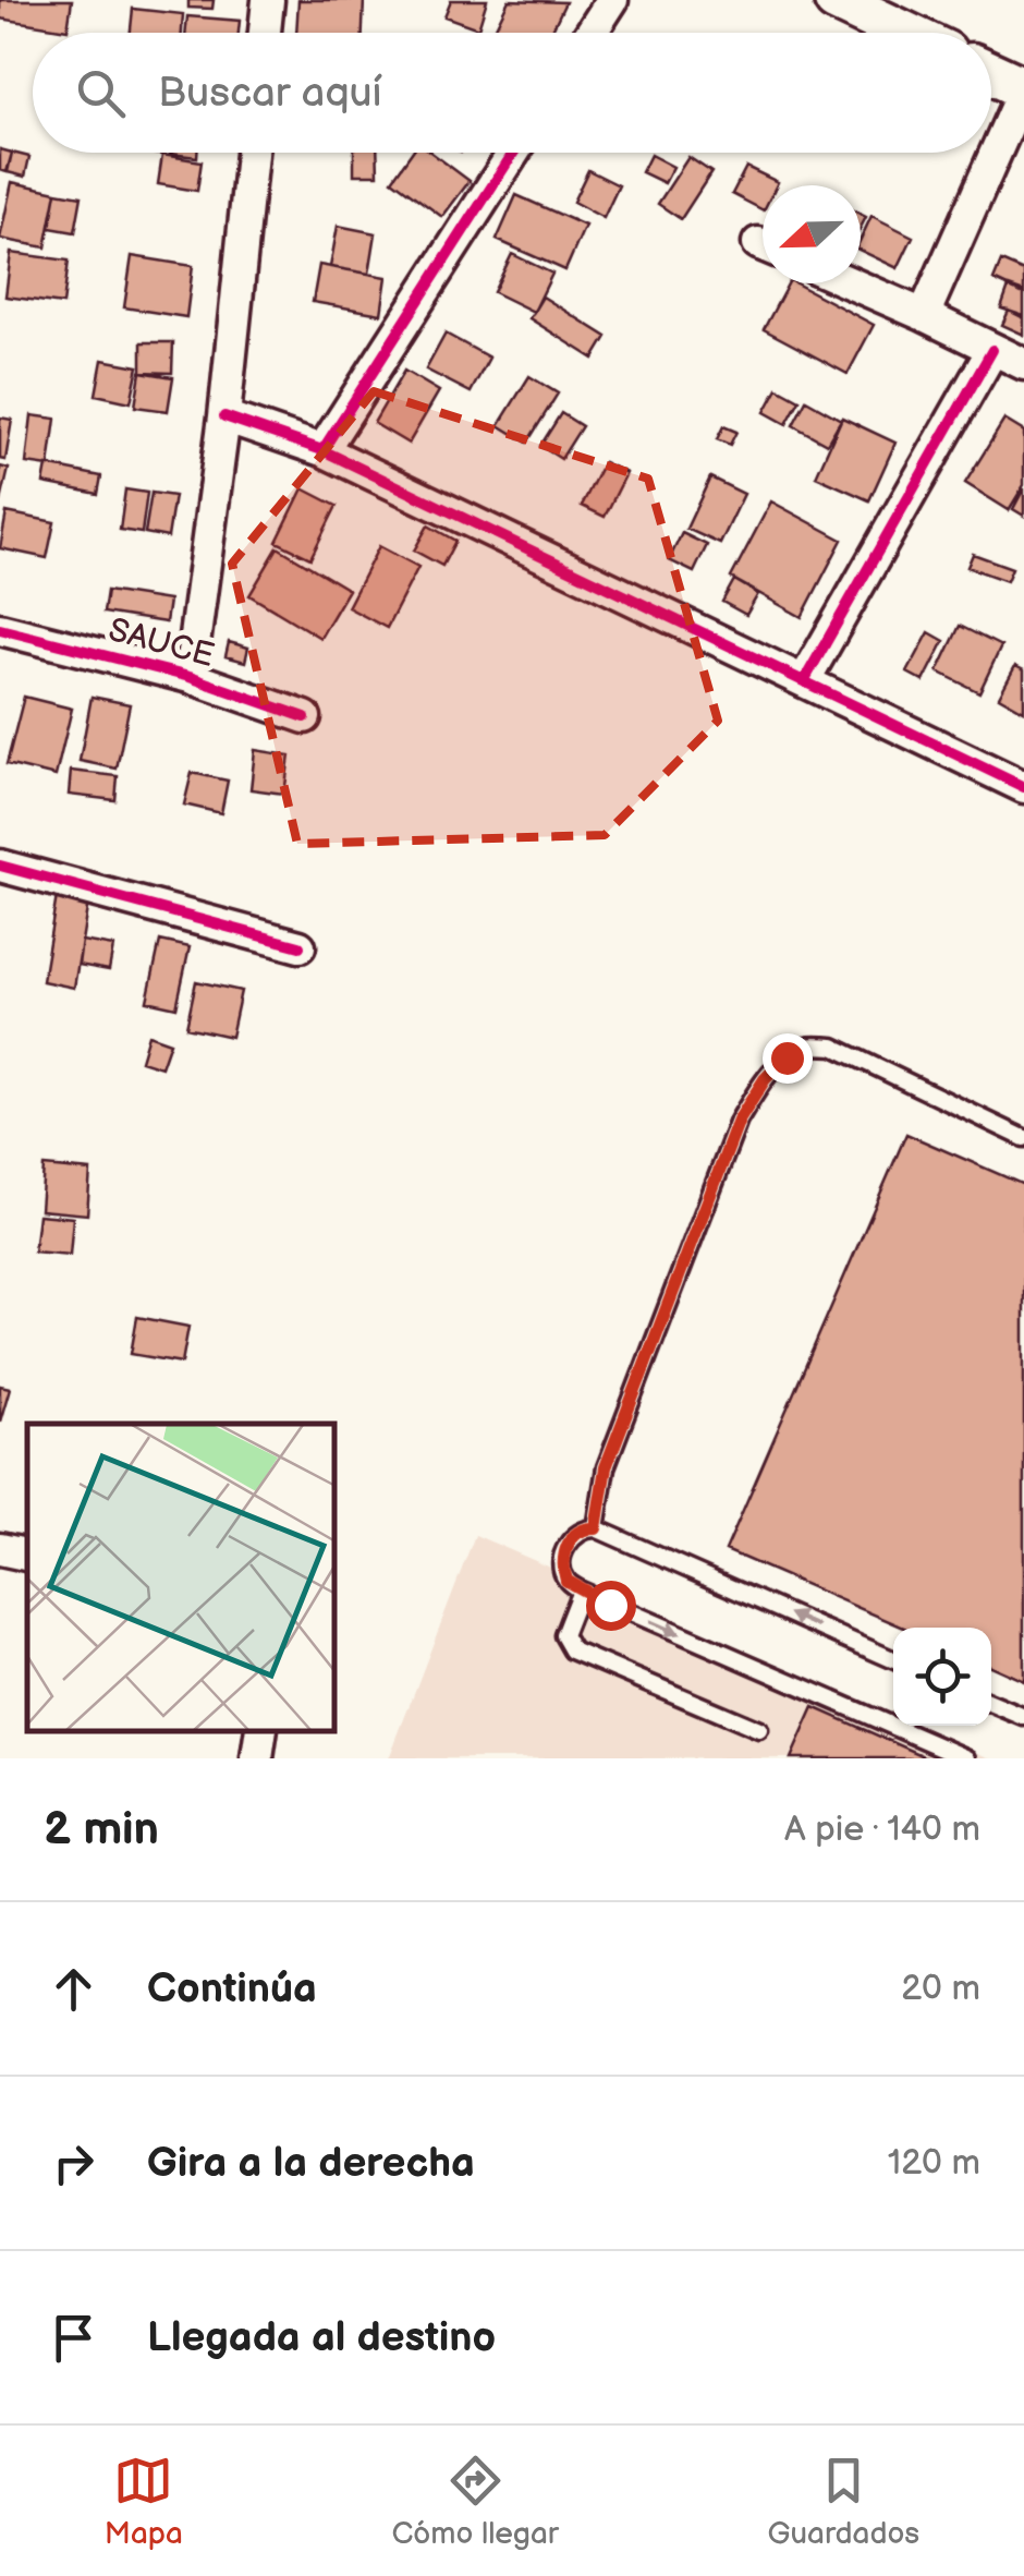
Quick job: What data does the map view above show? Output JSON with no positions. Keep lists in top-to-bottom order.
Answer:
{
  "streets": {
    "street": ["SAUCE"]
  },
  "north": "left",
  "page": {
    "search": "Buscar aquí",
    "heading": ["2 min", "A pie · 140 m"],
    "list": [
      ["Continúa", "20 m"],
      ["Gira a la derecha", "120 m"],
      "Llegada al destino"
    ],
    "nav": ["Mapa", "Cómo llegar", "Guardados"]
  }
}
